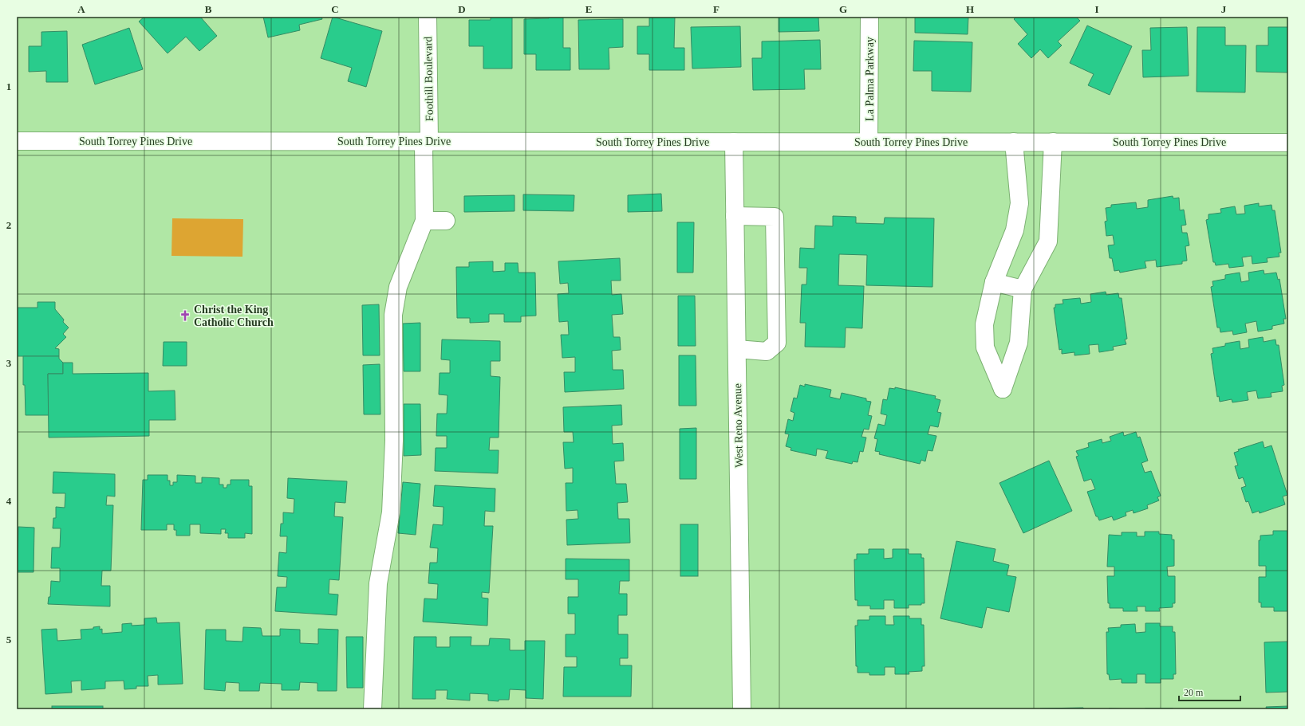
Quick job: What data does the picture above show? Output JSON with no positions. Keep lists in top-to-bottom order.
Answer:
{
  "streets": {
    "main road": [
      "Foothill Boulevard",
      "La Palma Parkway",
      "South Torrey Pines Drive",
      "West Reno Avenue"
    ]
  },
  "crossings": [
    ["Foothill Boulevard", "South Torrey Pines Drive"],
    ["La Palma Parkway", "South Torrey Pines Drive"],
    ["South Torrey Pines Drive", "West Reno Avenue"]
  ],
  "places": {
    "church": ["Christ the King Catholic Church"]
  },
  "scale_bar": "20 m",
  "grid": {
    "columns": [
      "A",
      "B",
      "C",
      "D",
      "E",
      "F",
      "G",
      "H",
      "I",
      "J"
    ],
    "rows": [
      "1",
      "2",
      "3",
      "4",
      "5"
    ]
  }
}
